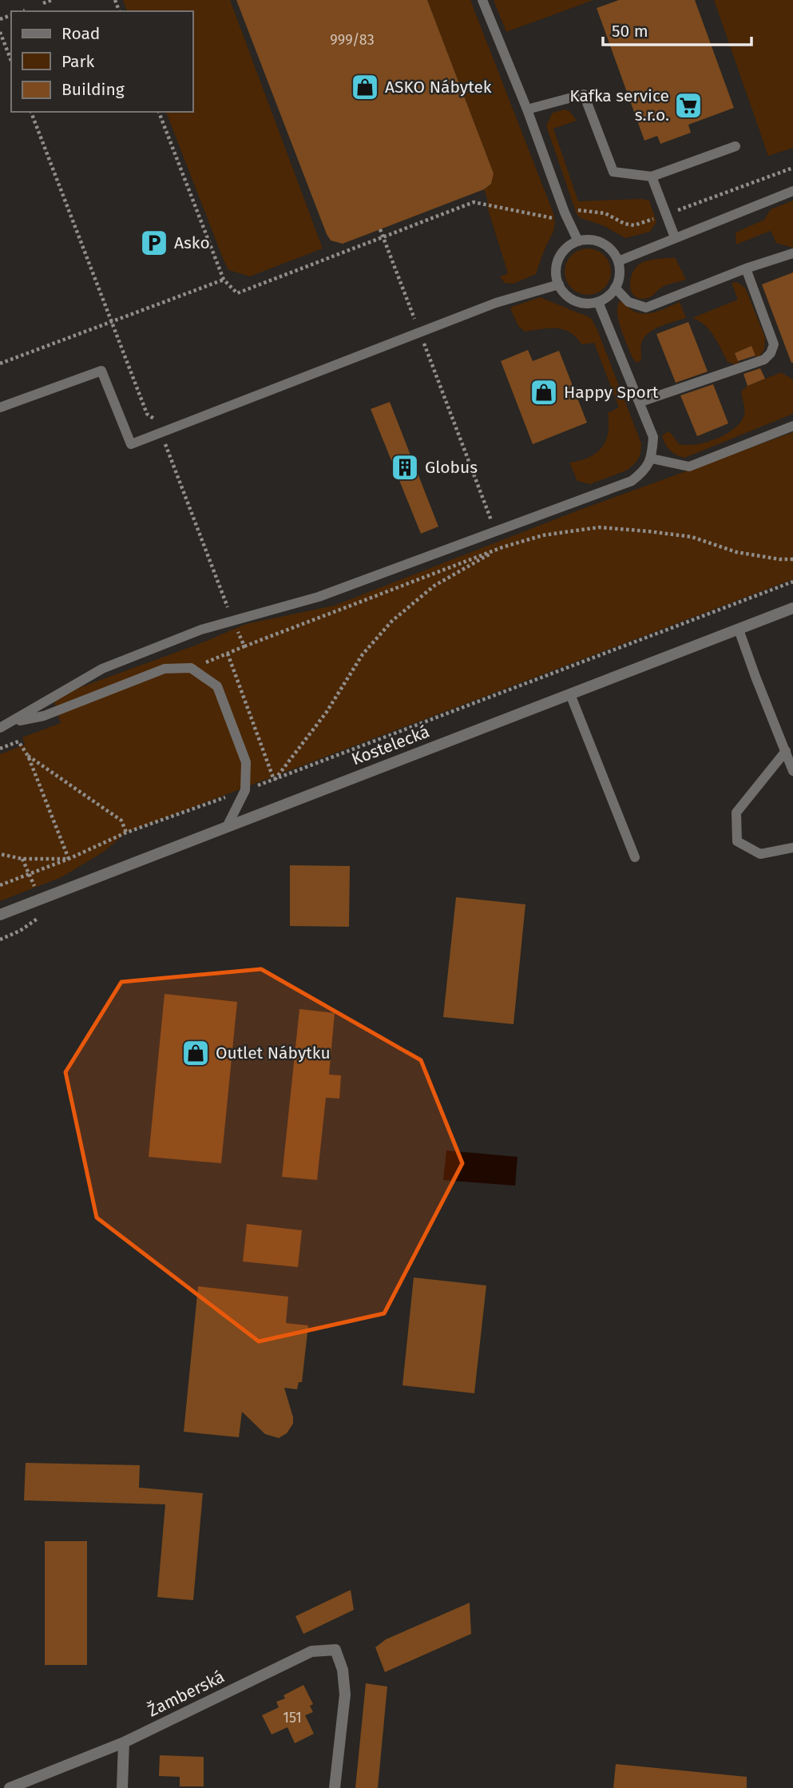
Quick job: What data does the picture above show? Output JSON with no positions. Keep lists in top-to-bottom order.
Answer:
{
  "streets": {
    "street": ["Kostelecká", "Žamberská"]
  },
  "places": {
    "shop": ["ASKO Nábytek", "Happy Sport", "Outlet Nábytku"],
    "supermarket": ["Kafka service s.r.o."],
    "parking": ["Asko"],
    "building": ["Globus"]
  },
  "house_numbers": ["999/83", "151"],
  "legend": ["Road", "Park", "Building"],
  "scale_bar": "50 m"
}
